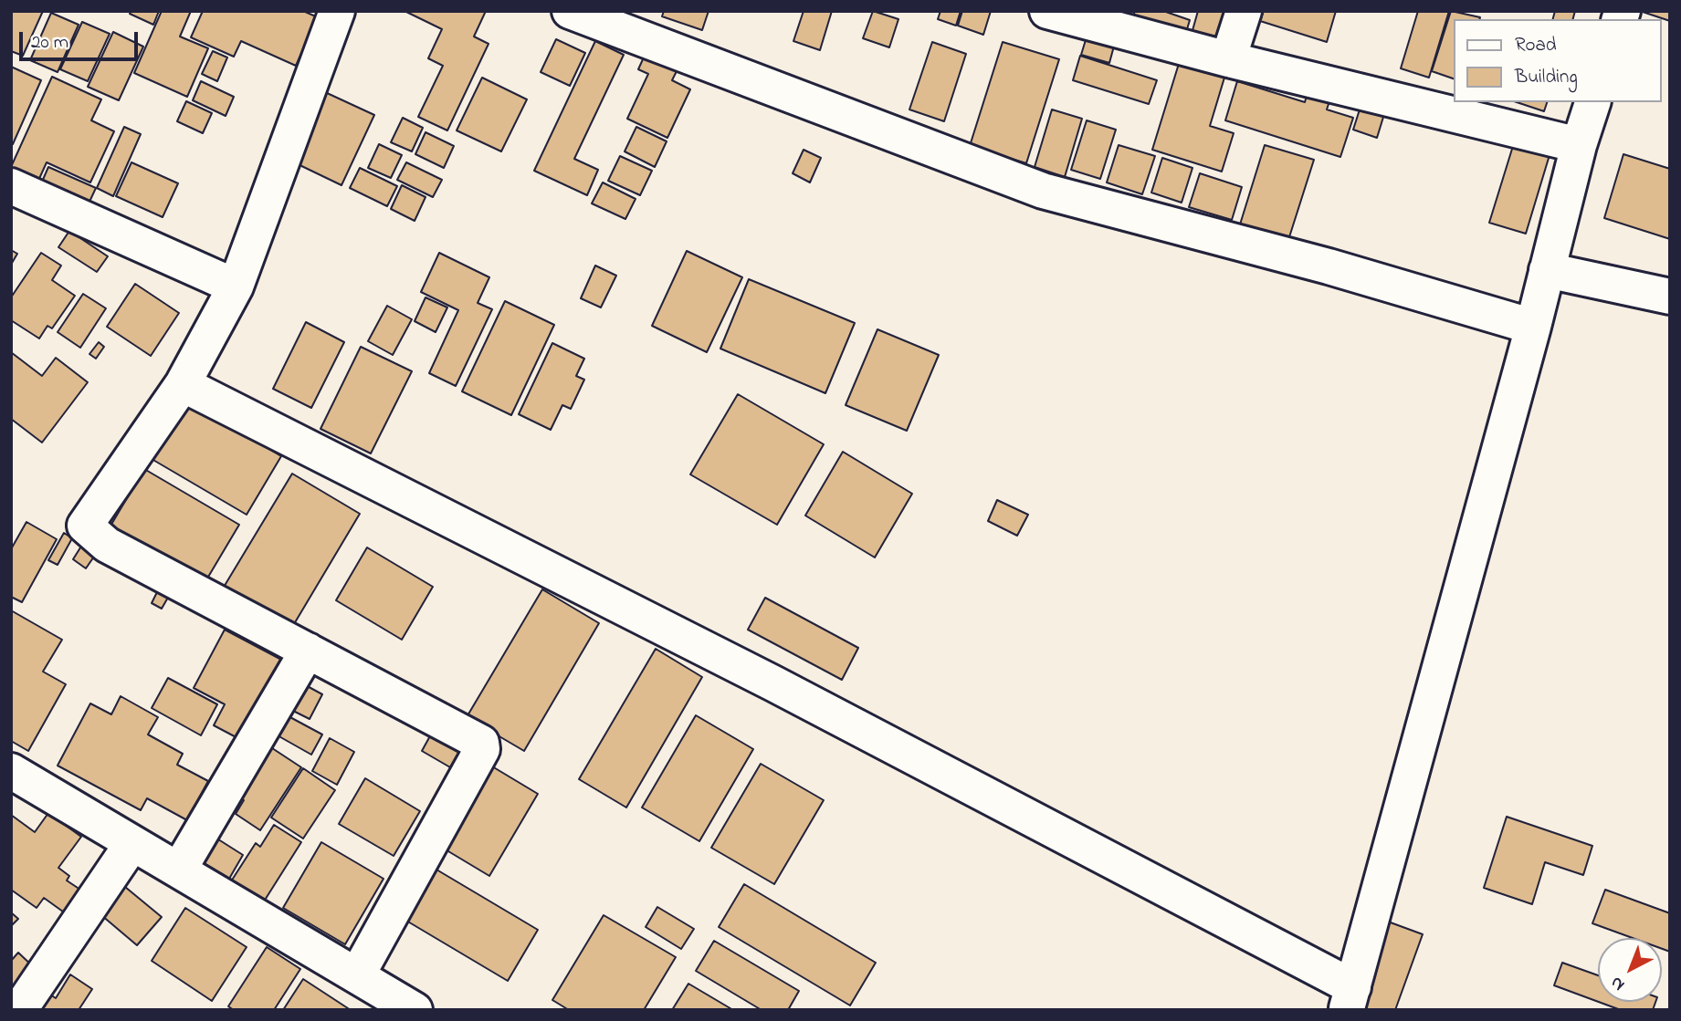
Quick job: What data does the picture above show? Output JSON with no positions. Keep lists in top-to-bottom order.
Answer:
{
  "legend": ["Road", "Building"],
  "scale_bar": "20 m",
  "north": "bottom left"
}
